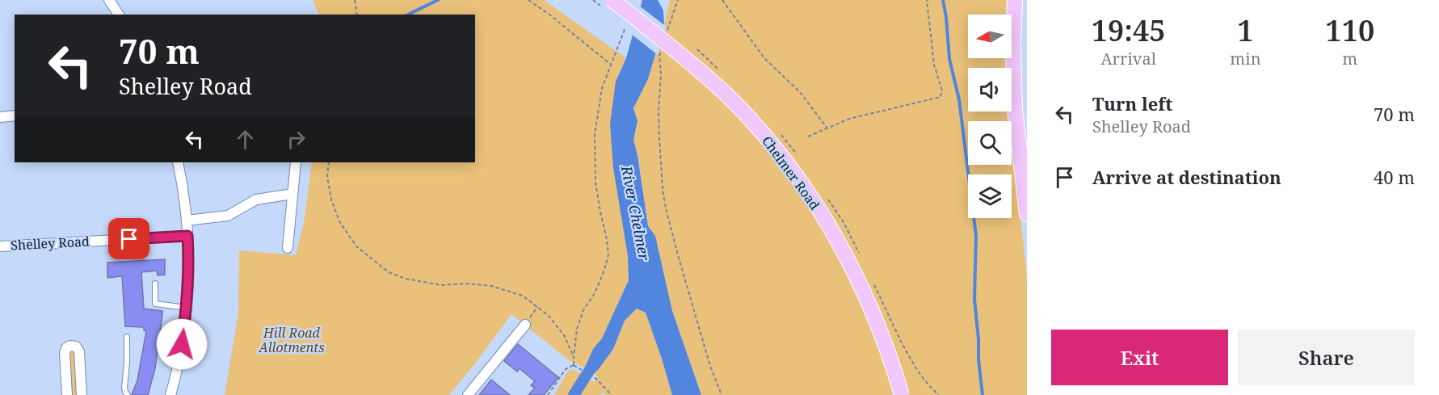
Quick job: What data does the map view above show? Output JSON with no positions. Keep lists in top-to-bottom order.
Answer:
{
  "streets": {
    "main road": ["Chelmer Road"],
    "street": ["Shelley Road"]
  },
  "water": ["River Chelmer"],
  "parks": ["Hill Road Allotments"],
  "north": "left",
  "page": {
    "eta": [
      "19:45",
      "Arrival",
      "1",
      "min",
      "110",
      "m"
    ],
    "turn": ["70 m", "Shelley Road"],
    "list": [
      {
        "name": "Turn left",
        "note": "Shelley Road",
        "value": "70 m"
      },
      {
        "name": "Arrive at destination",
        "value": "40 m"
      }
    ],
    "buttons": ["Exit", "Share"]
  }
}
